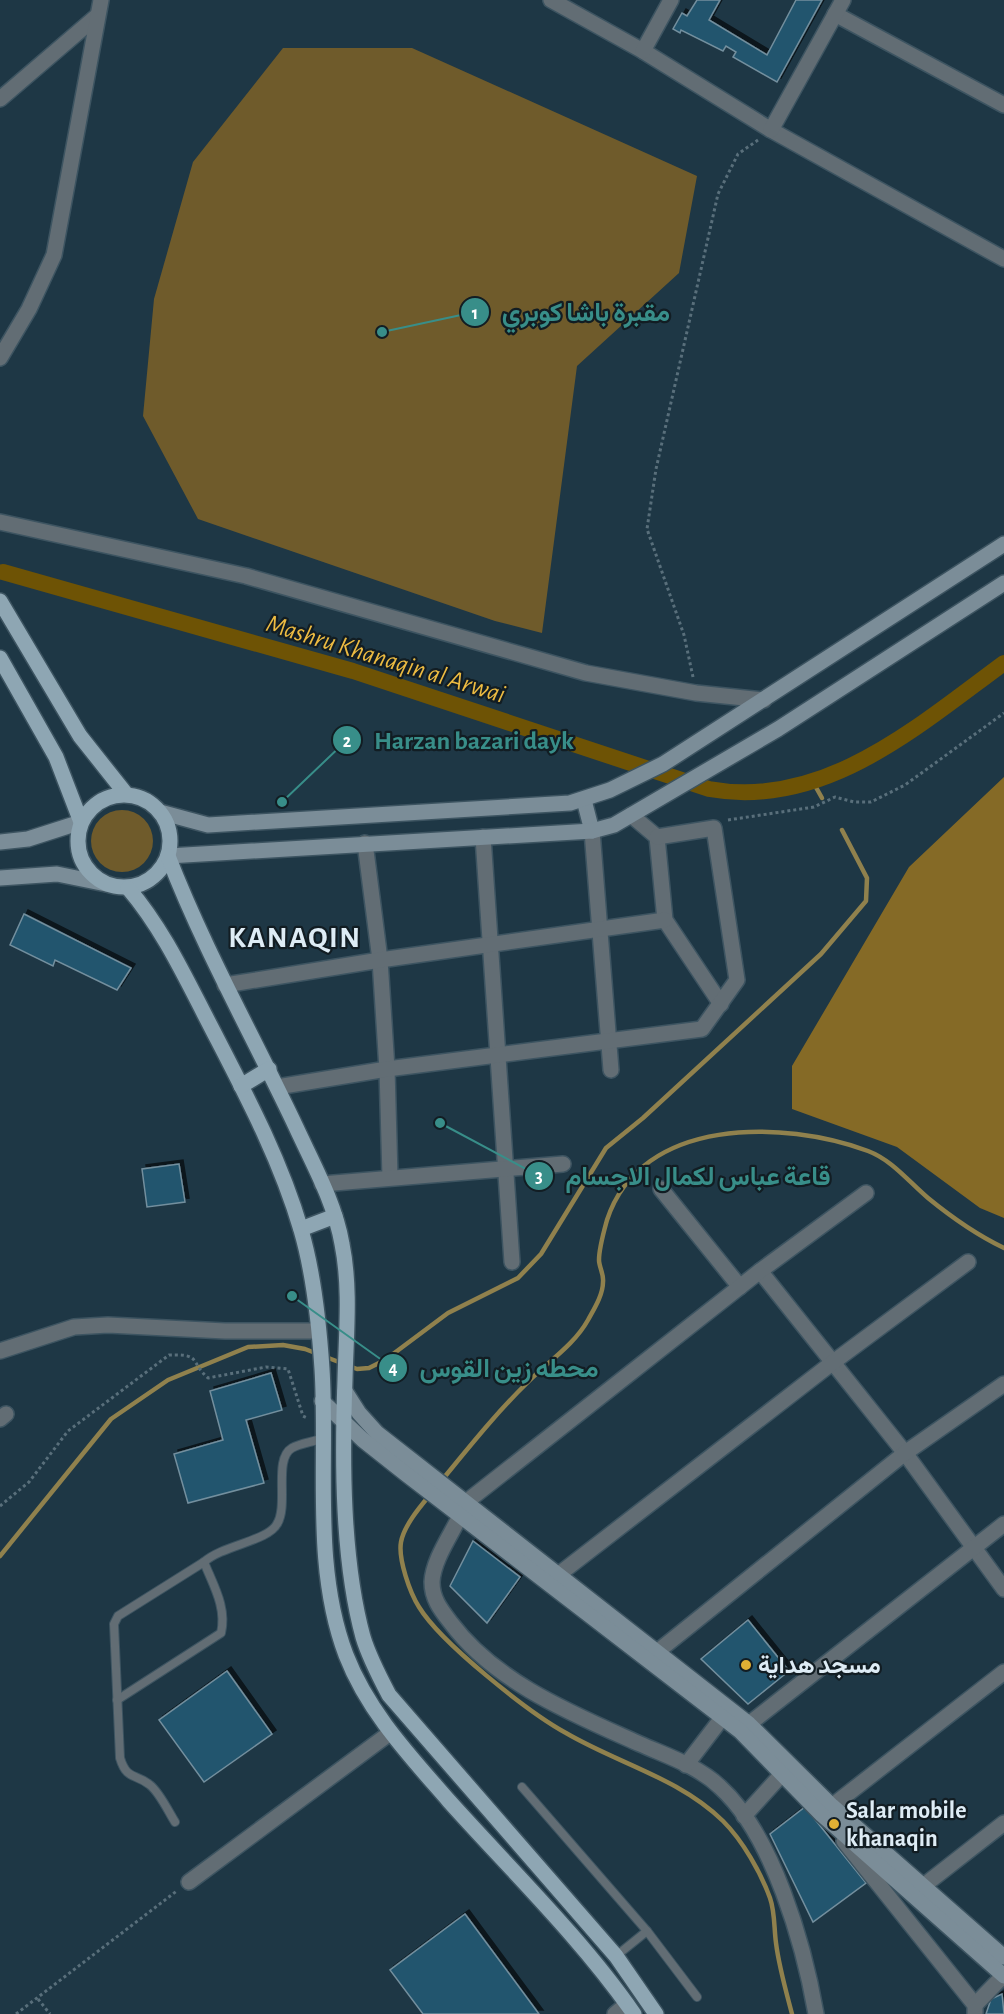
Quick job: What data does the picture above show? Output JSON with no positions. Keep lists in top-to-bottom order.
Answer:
{
  "districts": ["KANAQIN"],
  "water": ["Mashru Khanaqin al Arwai"],
  "places": [
    "مقبرة باشا كوبري",
    "Harzan bazari dayk",
    "قاعة عباس لكمال الاجسام",
    "محطه زين القوس",
    "مسجد هداية",
    "Salar mobile khanaqin"
  ]
}
